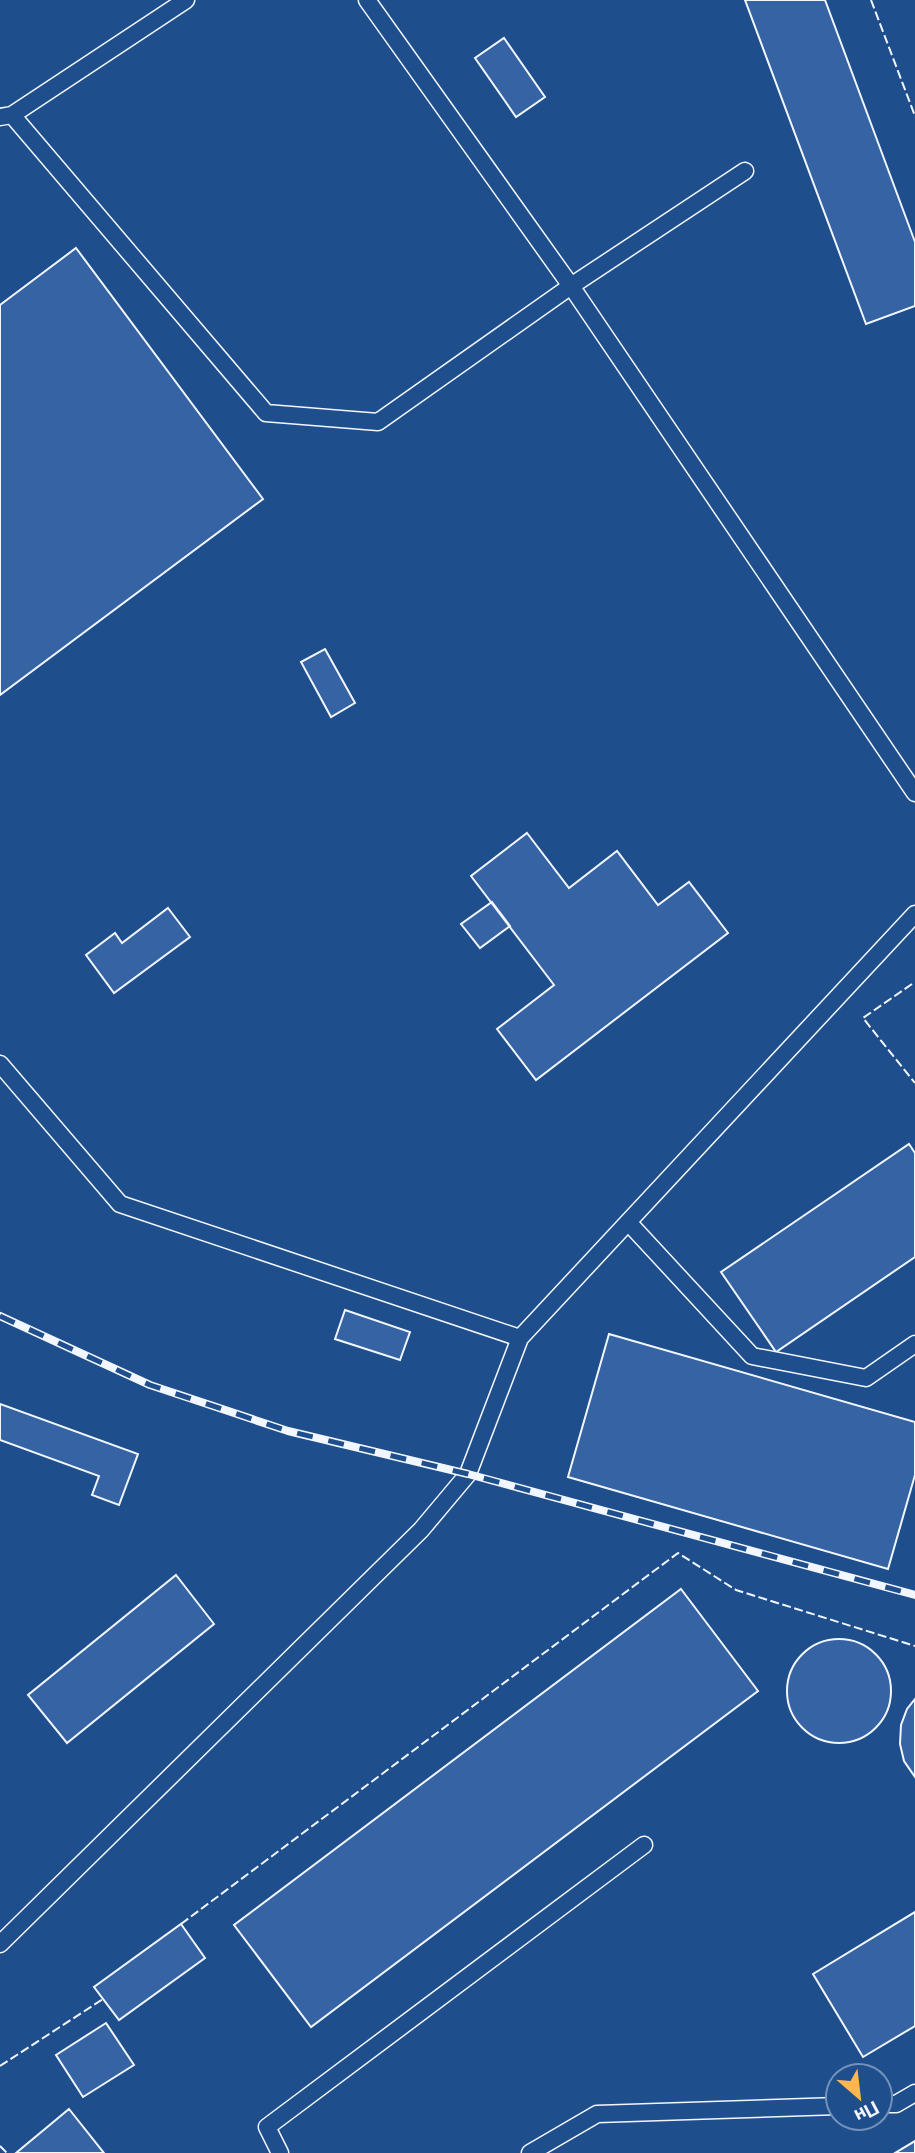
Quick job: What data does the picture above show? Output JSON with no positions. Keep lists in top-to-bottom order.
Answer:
{
  "north": "bottom right"
}
